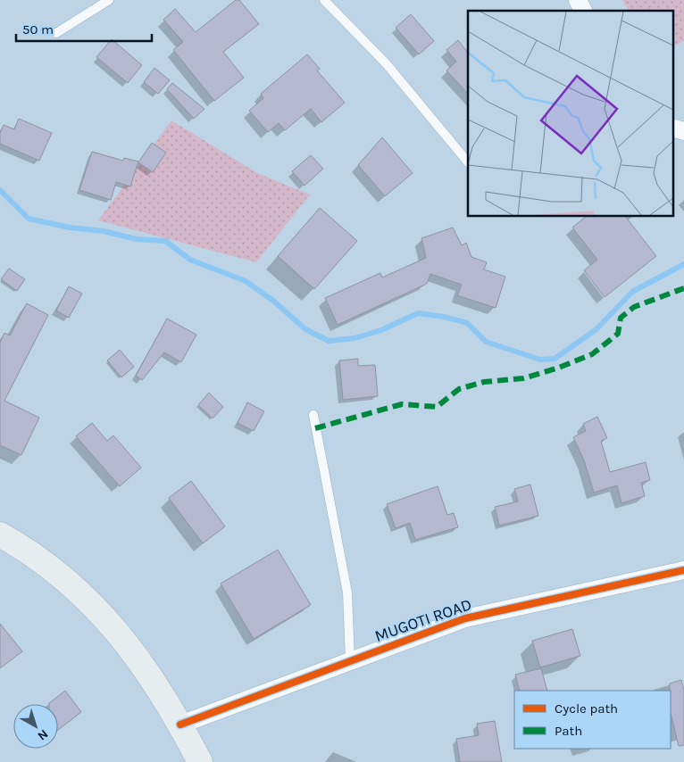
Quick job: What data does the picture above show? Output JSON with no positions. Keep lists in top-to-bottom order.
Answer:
{
  "streets": {
    "street": ["MUGOTI ROAD"]
  },
  "legend": ["Cycle path", "Path"],
  "scale_bar": "50 m",
  "north": "bottom right"
}
